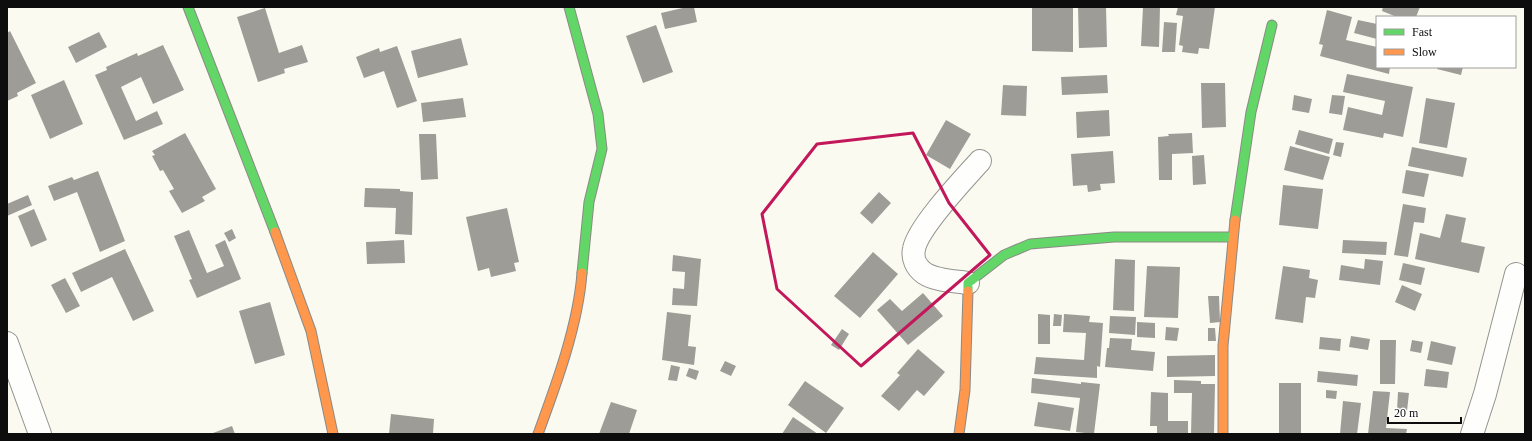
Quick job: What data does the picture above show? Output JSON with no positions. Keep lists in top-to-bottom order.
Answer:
{
  "legend": ["Fast", "Slow"],
  "scale_bar": "20 m"
}
